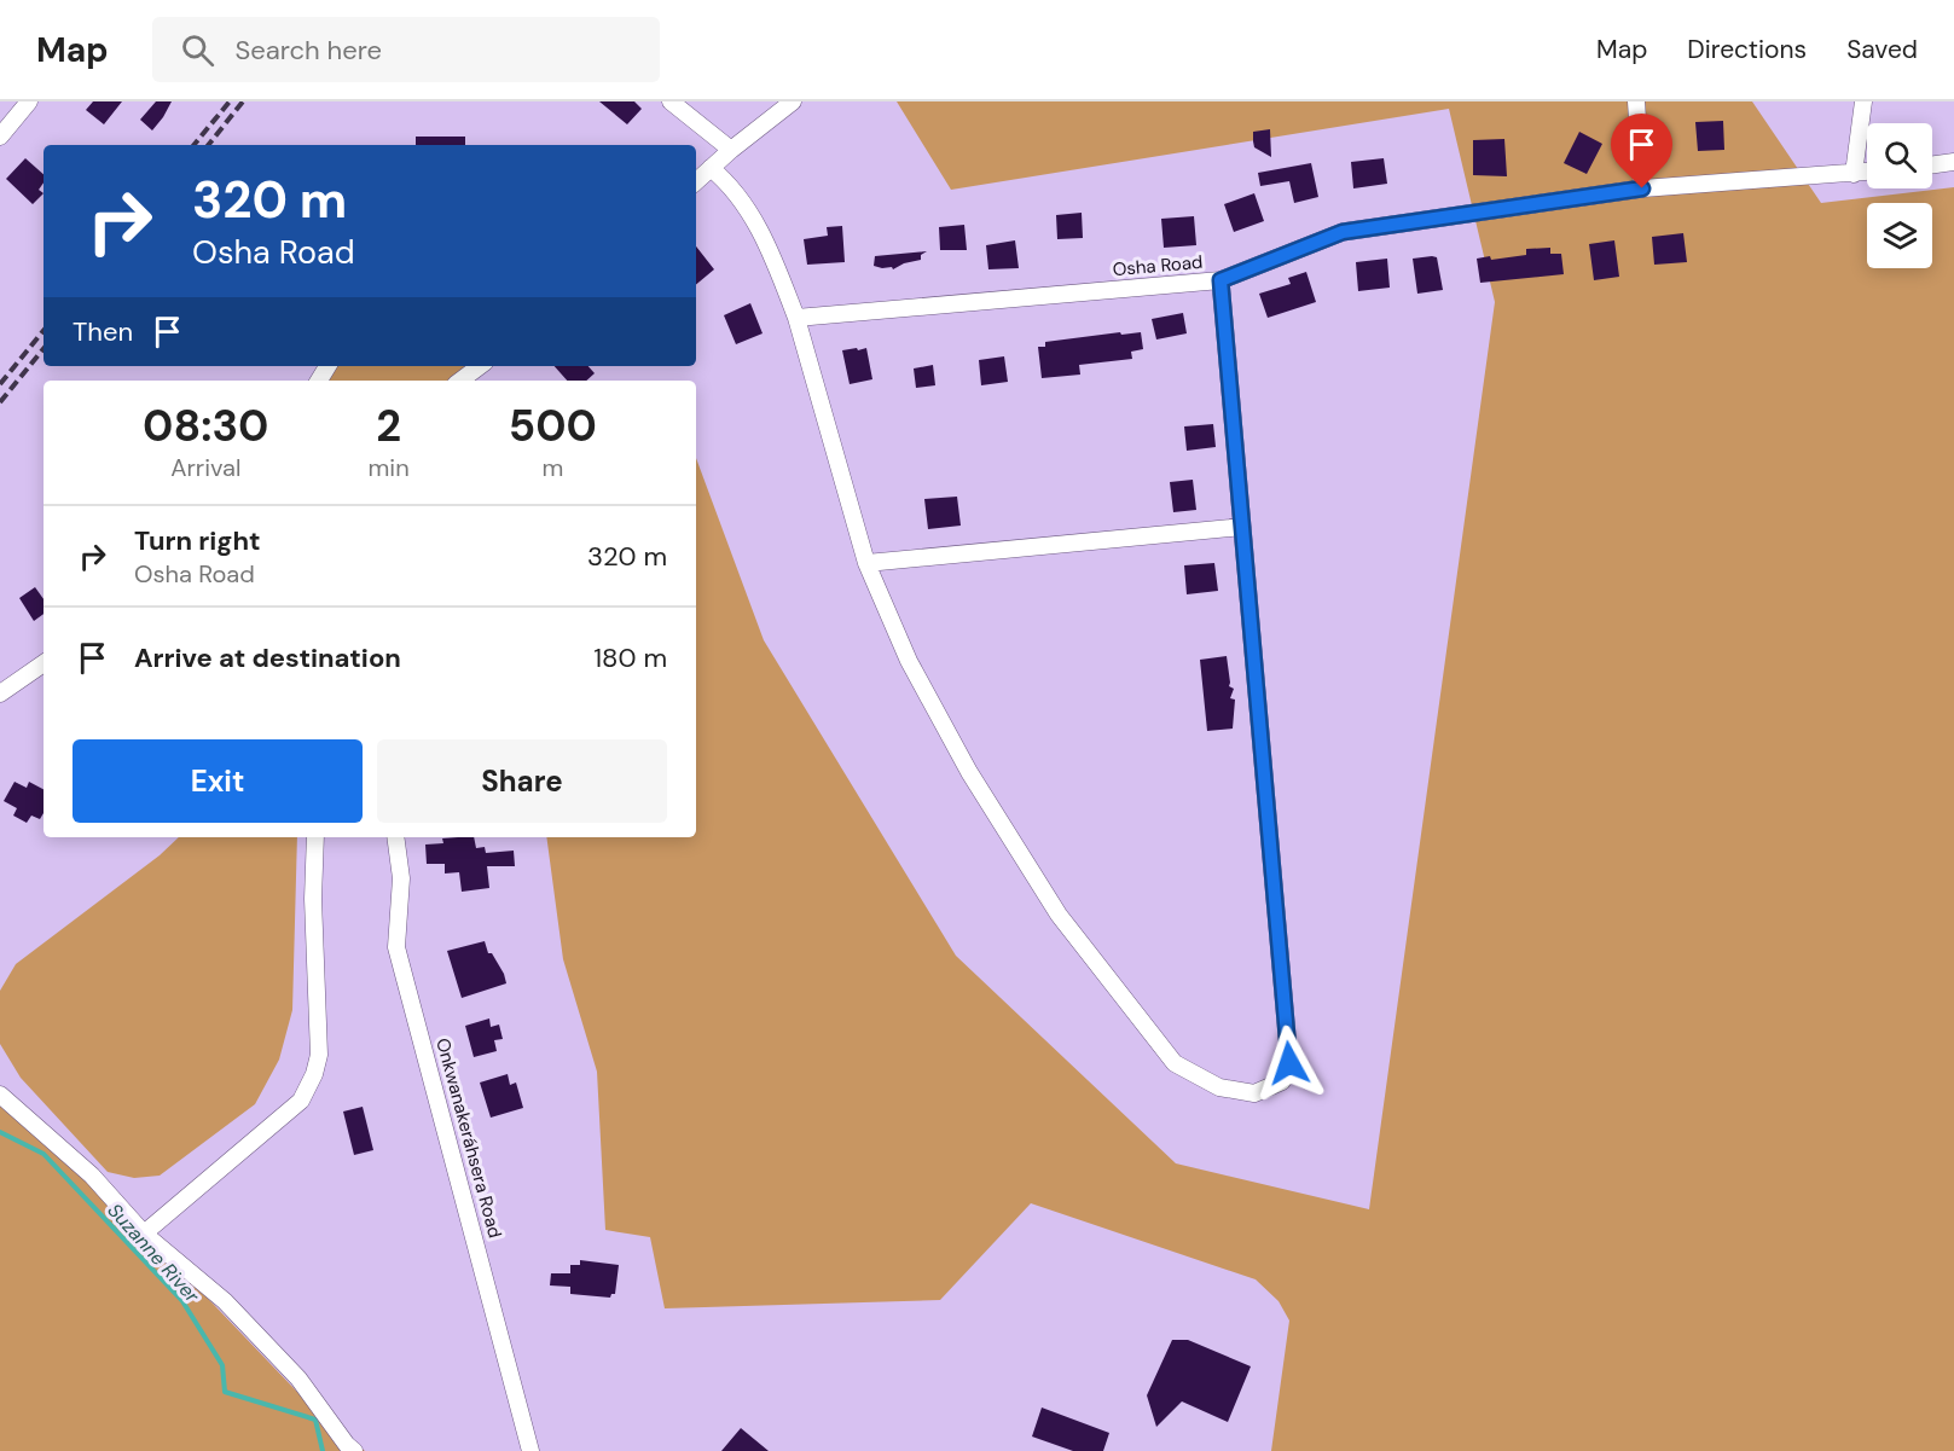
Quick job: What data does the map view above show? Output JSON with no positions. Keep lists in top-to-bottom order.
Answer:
{
  "streets": {
    "street": ["Osha Road", "Onkwanakeráhsera Road"]
  },
  "water": ["Suzanne River"],
  "page": {
    "header": "Map",
    "search": "Search here",
    "nav": ["Map", "Directions", "Saved"],
    "turn": ["320 m", "Osha Road"],
    "then": "Then",
    "eta": [
      "08:30",
      "Arrival",
      "2",
      "min",
      "500",
      "m"
    ],
    "list": [
      {
        "name": "Turn right",
        "note": "Osha Road",
        "value": "320 m"
      },
      {
        "name": "Arrive at destination",
        "value": "180 m"
      }
    ],
    "buttons": ["Exit", "Share"]
  }
}
